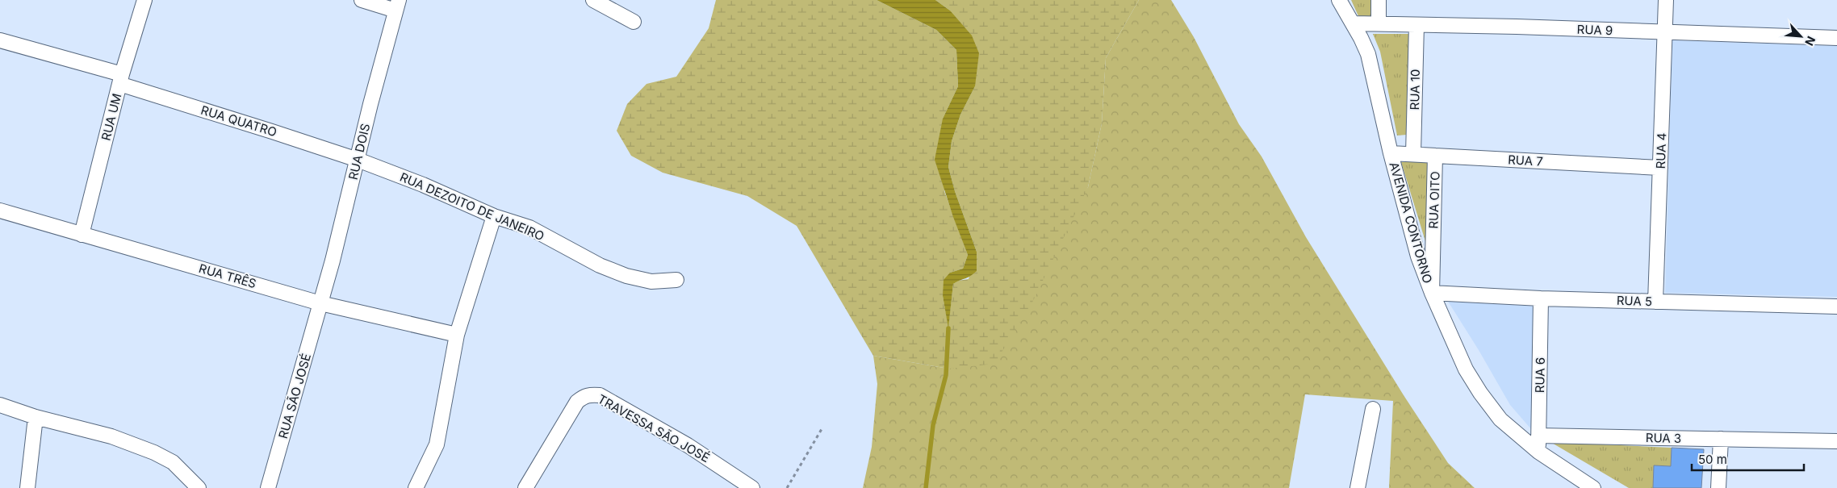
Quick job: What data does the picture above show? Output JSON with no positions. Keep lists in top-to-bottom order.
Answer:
{
  "streets": {
    "street": [
      "RUA 9",
      "RUA 10",
      "RUA UM",
      "RUA QUATRO",
      "RUA 4",
      "RUA DOIS",
      "RUA 7",
      "RUA OITO",
      "RUA DEZOITO DE JANEIRO",
      "AVENIDA CONTORNO",
      "RUA TRÊS",
      "RUA 5",
      "RUA 6",
      "RUA SÃO JOSÉ",
      "TRAVESSA SÃO JOSÉ",
      "RUA 3"
    ]
  },
  "crossings": [
    ["RUA 9", "RUA 10"],
    ["RUA 9", "RUA 4"],
    ["RUA 9", "AVENIDA CONTORNO"],
    ["RUA 10", "RUA 7"],
    ["RUA UM", "RUA QUATRO"],
    ["RUA UM", "RUA TRÊS"],
    ["RUA QUATRO", "RUA DOIS"],
    ["RUA QUATRO", "RUA DEZOITO DE JANEIRO"],
    ["RUA 4", "RUA 7"],
    ["RUA 4", "RUA 5"],
    ["RUA DOIS", "RUA DEZOITO DE JANEIRO"],
    ["RUA DOIS", "RUA TRÊS"],
    ["RUA DOIS", "RUA SÃO JOSÉ"],
    ["RUA 7", "RUA OITO"],
    ["RUA 7", "AVENIDA CONTORNO"],
    ["RUA OITO", "AVENIDA CONTORNO"],
    ["RUA OITO", "RUA 5"],
    ["AVENIDA CONTORNO", "RUA 5"],
    ["AVENIDA CONTORNO", "RUA 6"],
    ["RUA TRÊS", "RUA SÃO JOSÉ"],
    ["RUA 5", "RUA 6"],
    ["RUA 6", "RUA 3"]
  ],
  "scale_bar": "50 m",
  "north": "bottom right"
}
